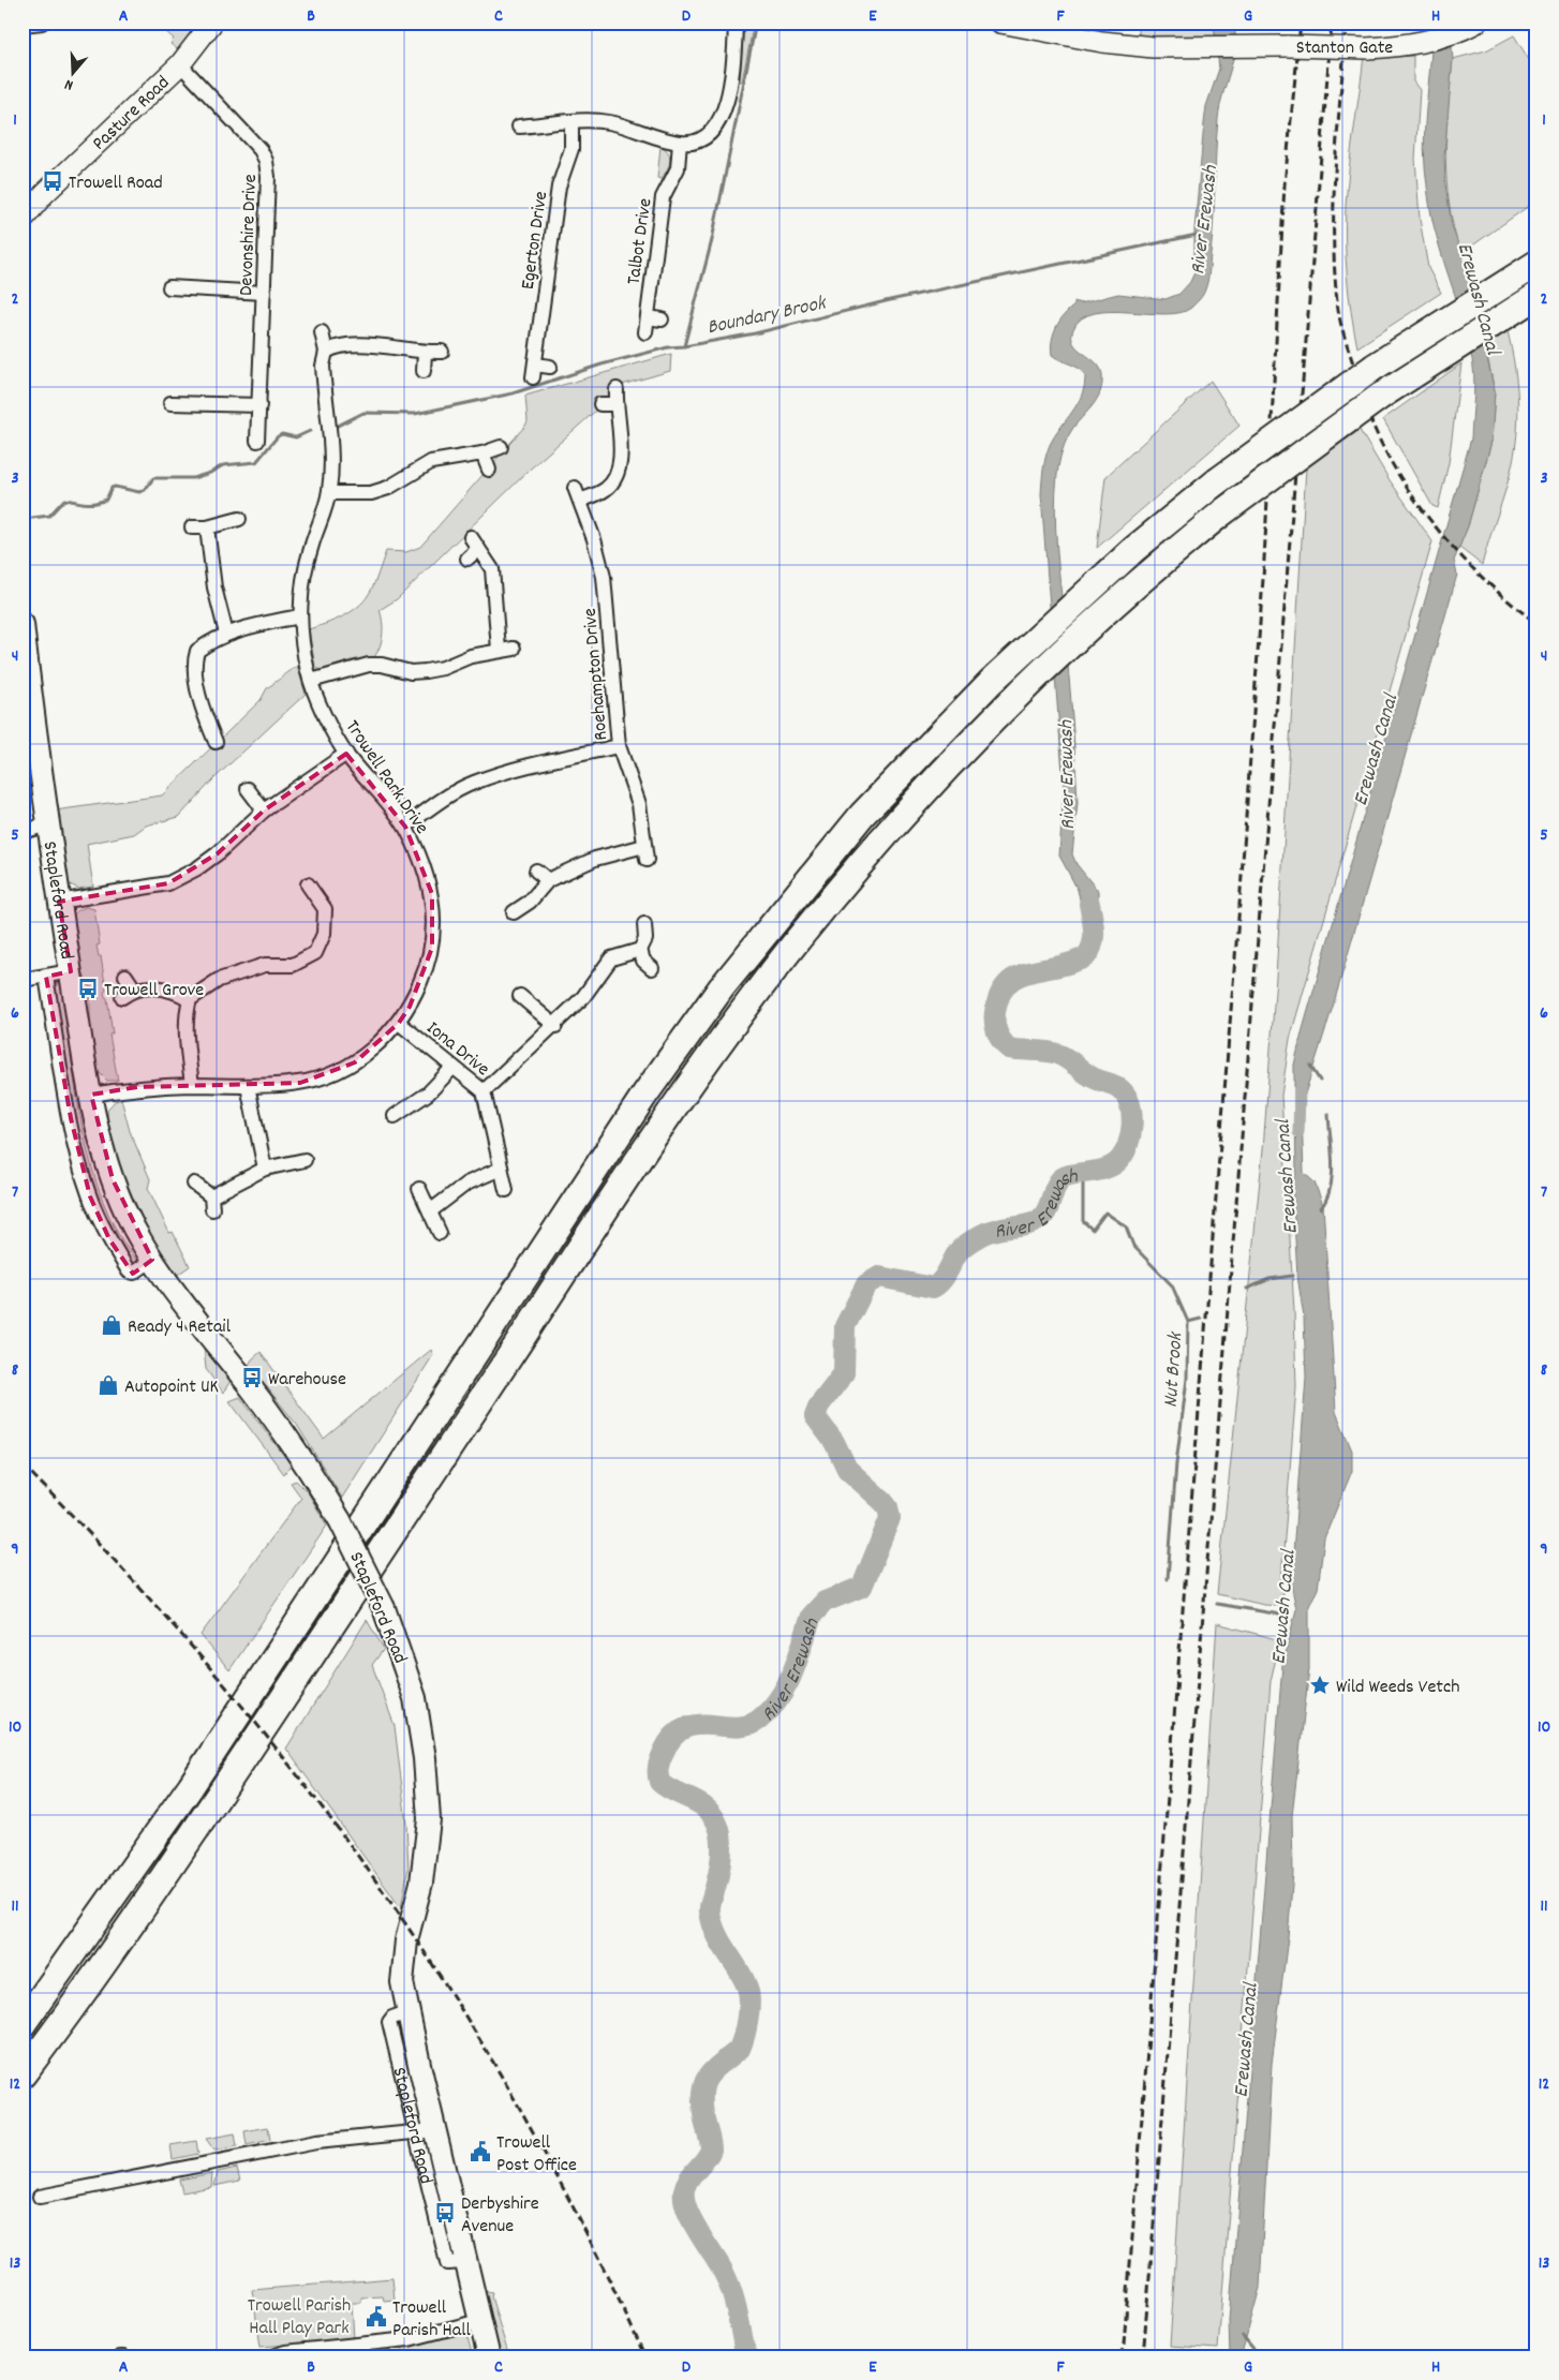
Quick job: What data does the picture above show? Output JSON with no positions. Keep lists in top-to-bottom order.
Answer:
{
  "streets": {
    "main road": ["Stapleford Road"],
    "street": [
      "Stanton Gate",
      "Pasture Road",
      "Devonshire Drive",
      "Egerton Drive",
      "Talbot Drive",
      "Roehampton Drive",
      "Trowell Park Drive",
      "Iona Drive"
    ]
  },
  "crossings": [
    ["Pasture Road", "Devonshire Drive"],
    ["Trowell Park Drive", "Stapleford Road"],
    ["Trowell Park Drive", "Iona Drive"]
  ],
  "water": [
    "River Erewash",
    "Erewash Canal",
    "Boundary Brook",
    "Nut Brook"
  ],
  "parks": ["Trowell Parish Hall Play Park"],
  "places": {
    "bus stop": [
      "Trowell Road",
      "Trowell Grove",
      "Warehouse",
      "Derbyshire Avenue"
    ],
    "shop": ["Ready 4 Retail", "Autopoint UK"],
    "place": ["Wild Weeds Vetch"],
    "public building": ["Trowell Post Office", "Trowell Parish Hall"]
  },
  "north": "bottom",
  "grid": {
    "columns": [
      "A",
      "B",
      "C",
      "D",
      "E",
      "F",
      "G",
      "H"
    ],
    "rows": [
      "1",
      "2",
      "3",
      "4",
      "5",
      "6",
      "7",
      "8",
      "9",
      "10",
      "11",
      "12",
      "13"
    ]
  }
}
